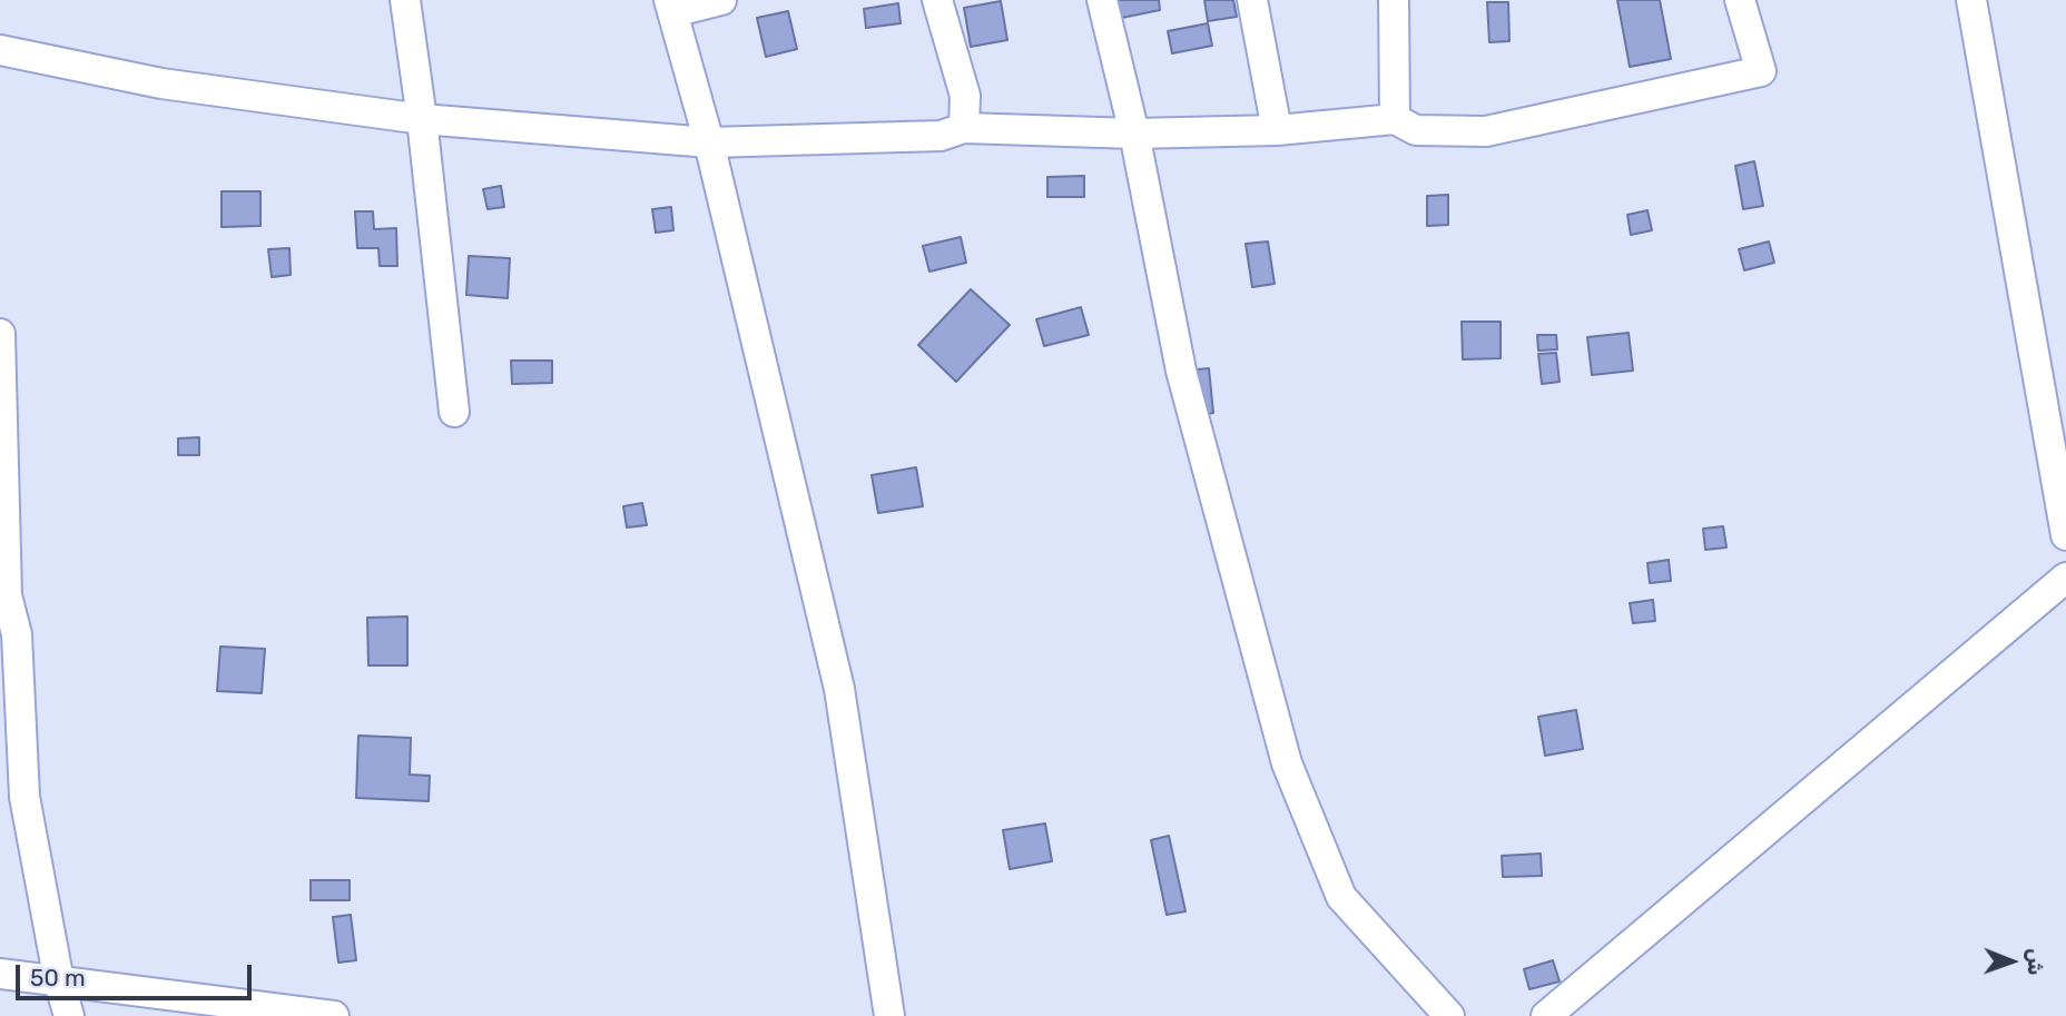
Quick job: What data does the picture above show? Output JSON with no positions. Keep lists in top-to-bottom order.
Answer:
{
  "scale_bar": "50 m",
  "north": "right"
}
